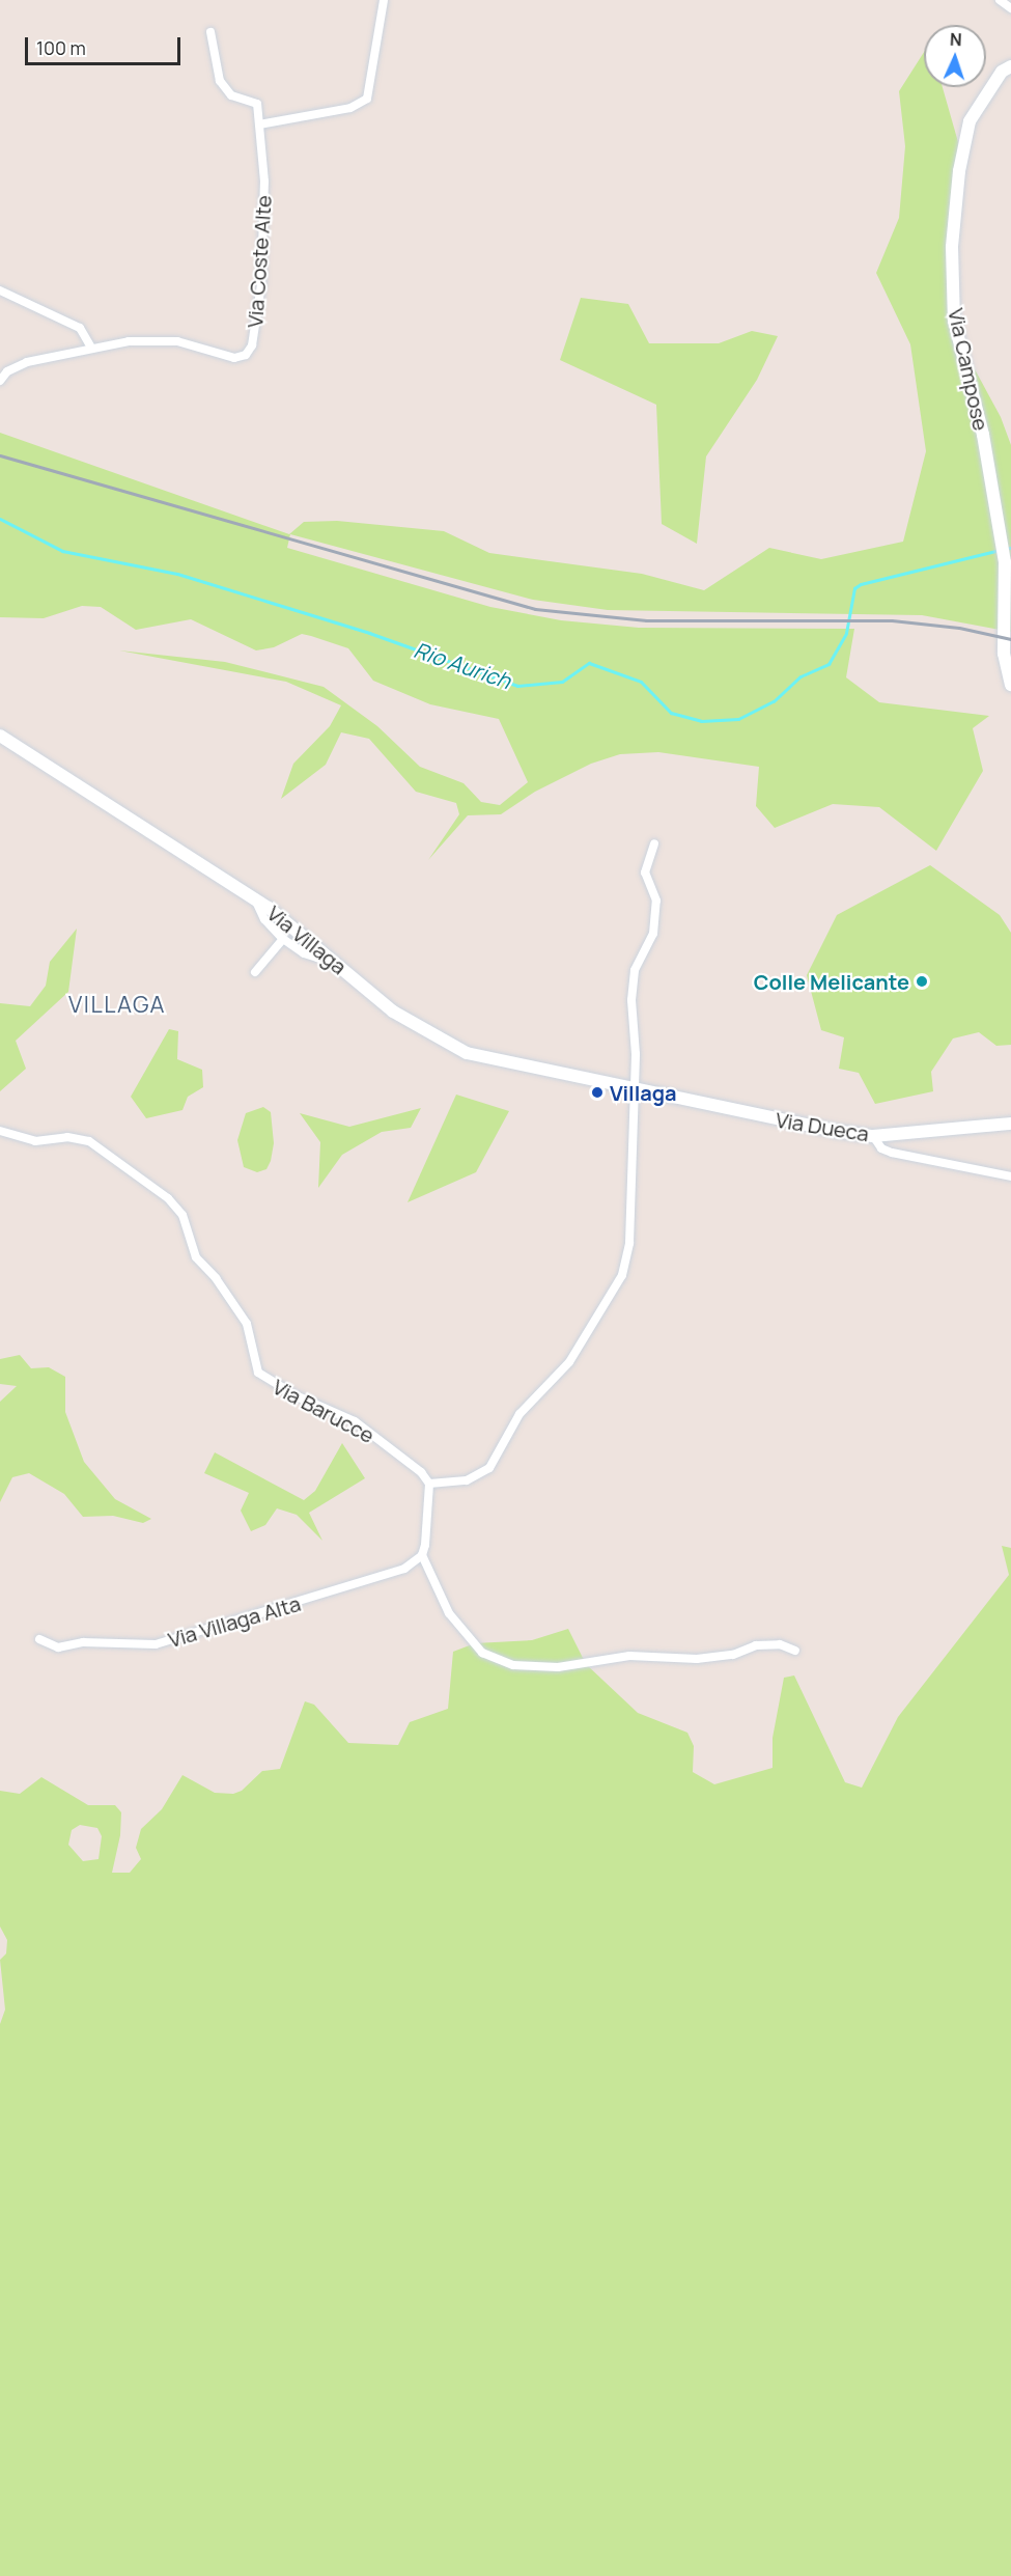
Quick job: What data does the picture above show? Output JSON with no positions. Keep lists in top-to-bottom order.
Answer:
{
  "streets": {
    "street": [
      "Via Coste Alte",
      "Via Campose",
      "Via Villaga",
      "Via Dueca",
      "Via Barucce",
      "Via Villaga Alta"
    ]
  },
  "crossings": [
    ["Via Villaga", "Via Dueca"]
  ],
  "districts": ["VILLAGA"],
  "water": ["Rio Aurich"],
  "places": ["Colle Melicante", "Villaga"],
  "scale_bar": "100 m",
  "north": "top"
}
